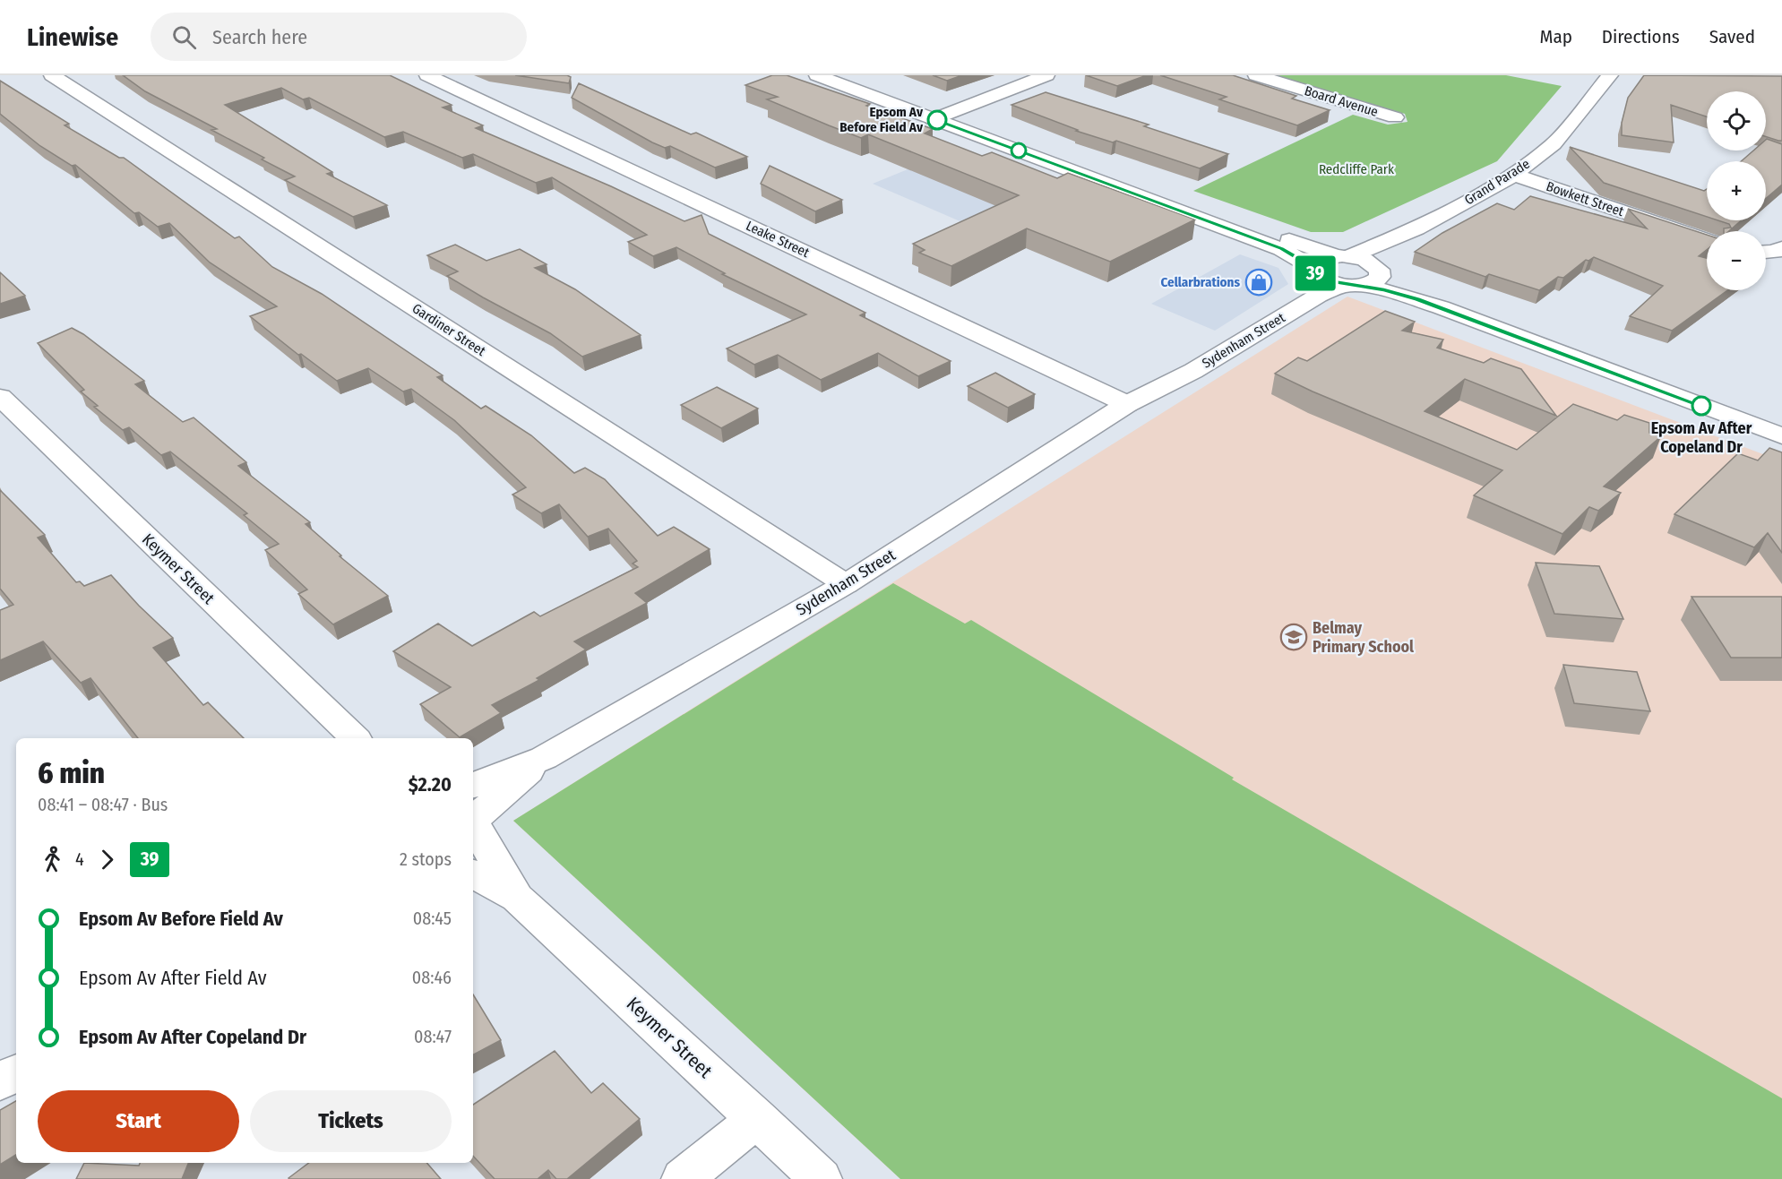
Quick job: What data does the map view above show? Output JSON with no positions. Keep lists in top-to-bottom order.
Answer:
{
  "streets": {
    "street": [
      "Board Avenue",
      "Grand Parade",
      "Bowkett Street",
      "Leake Street",
      "Gardiner Street",
      "Sydenham Street",
      "Keymer Street"
    ]
  },
  "crossings": [
    ["Grand Parade", "Bowkett Street"],
    ["Grand Parade", "Sydenham Street"],
    ["Leake Street", "Sydenham Street"],
    ["Gardiner Street", "Sydenham Street"],
    ["Sydenham Street", "Keymer Street"]
  ],
  "parks": ["Redcliffe Park"],
  "places": {
    "other": ["Epsom Av Before Field Av", "Epsom Av After Copeland Dr"],
    "shop": ["Cellarbrations"],
    "school or university": ["Belmay Primary School"]
  },
  "lines": ["bus line 39"],
  "page": {
    "header": "Linewise",
    "search": "Search here",
    "nav": ["Map", "Directions", "Saved"],
    "on_map": "39",
    "map_buttons": ["+", "−"],
    "heading": ["6 min", "08:41 – 08:47 · Bus", "$2.20"],
    "legs": ["4", "39", "2 stops"],
    "list": [
      {
        "name": "Epsom Av Before Field Av",
        "value": "08:45"
      },
      {
        "name": "Epsom Av After Field Av",
        "value": "08:46"
      },
      {
        "name": "Epsom Av After Copeland Dr",
        "value": "08:47"
      }
    ],
    "buttons": ["Start", "Tickets"]
  }
}
